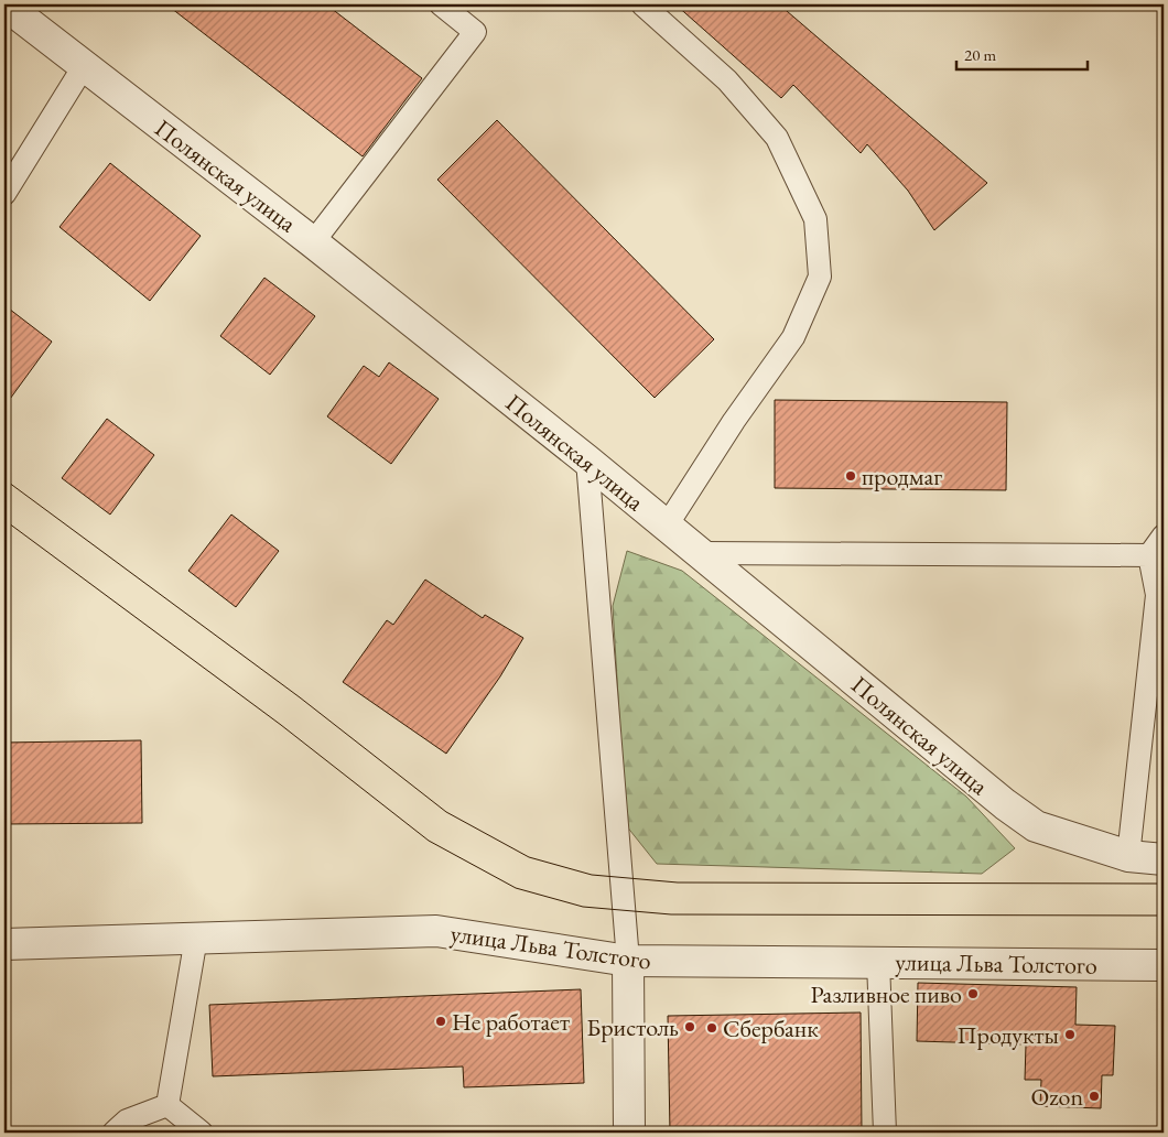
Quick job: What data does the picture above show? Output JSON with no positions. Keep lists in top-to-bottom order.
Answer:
{
  "streets": {
    "street": ["Полянская улица", "улица Льва Толстого"]
  },
  "places": [
    "продмаг",
    "Разливное пиво",
    "Не работает",
    "Бристоль",
    "Сбербанк",
    "Продукты",
    "Ozon"
  ],
  "scale_bar": "20 m"
}
